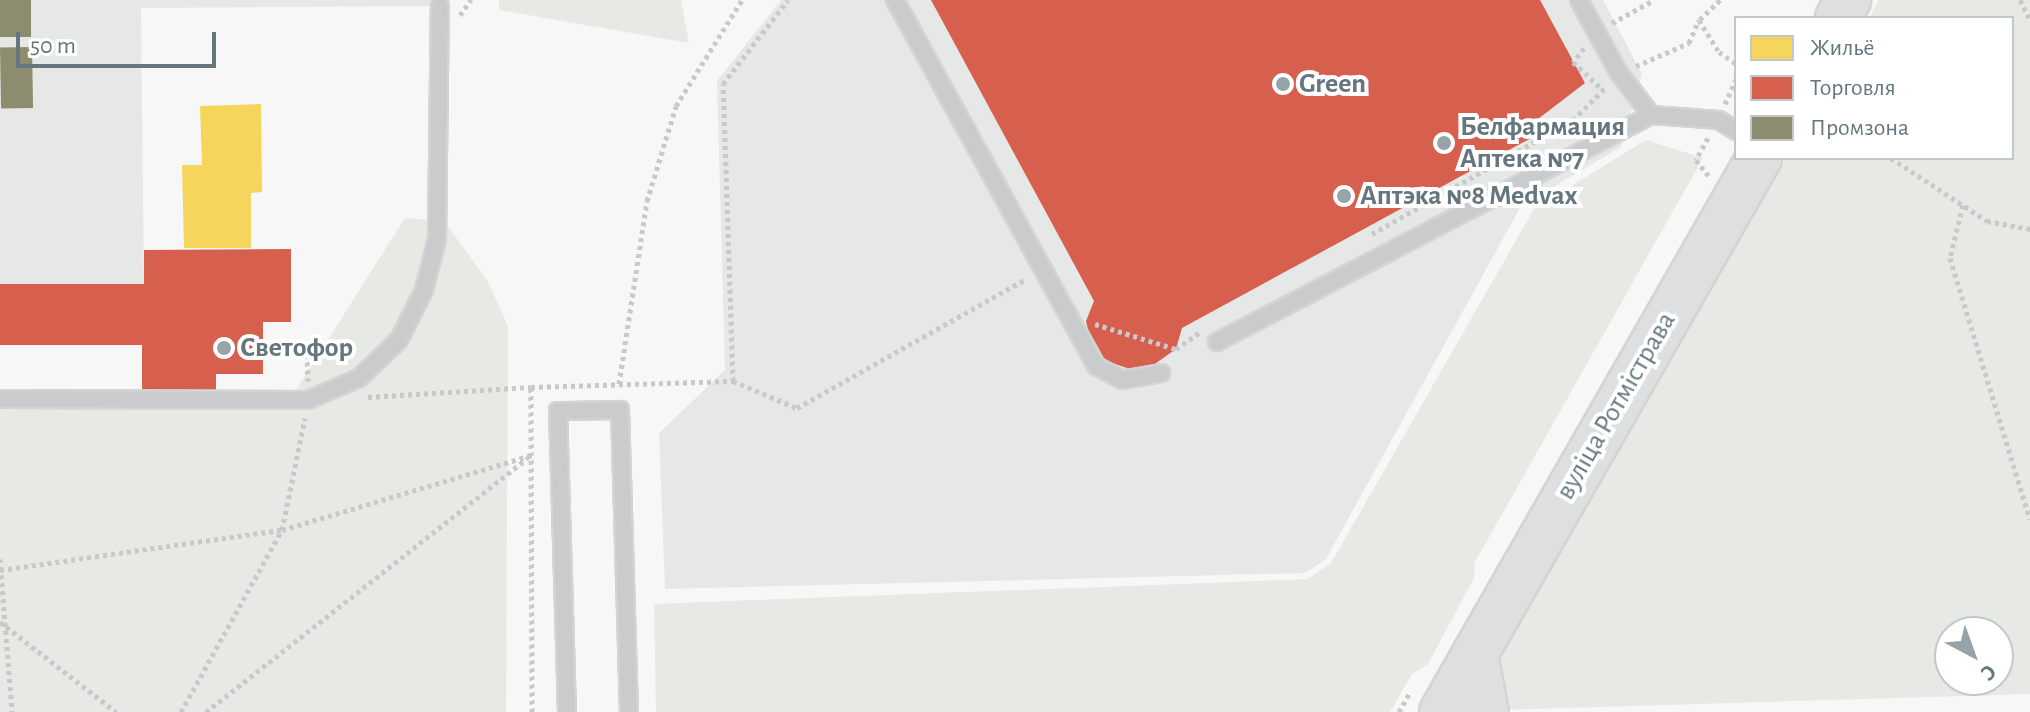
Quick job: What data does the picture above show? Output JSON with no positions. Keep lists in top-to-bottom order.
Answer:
{
  "streets": {
    "main road": ["вуліца Ротмістрава"]
  },
  "places": [
    "Green",
    "Белфармация Аптека №7",
    "Аптэка №8 Medvax",
    "Светофор"
  ],
  "legend": ["Жильё", "Торговля", "Промзона"],
  "scale_bar": "50 m",
  "north": "bottom right"
}
